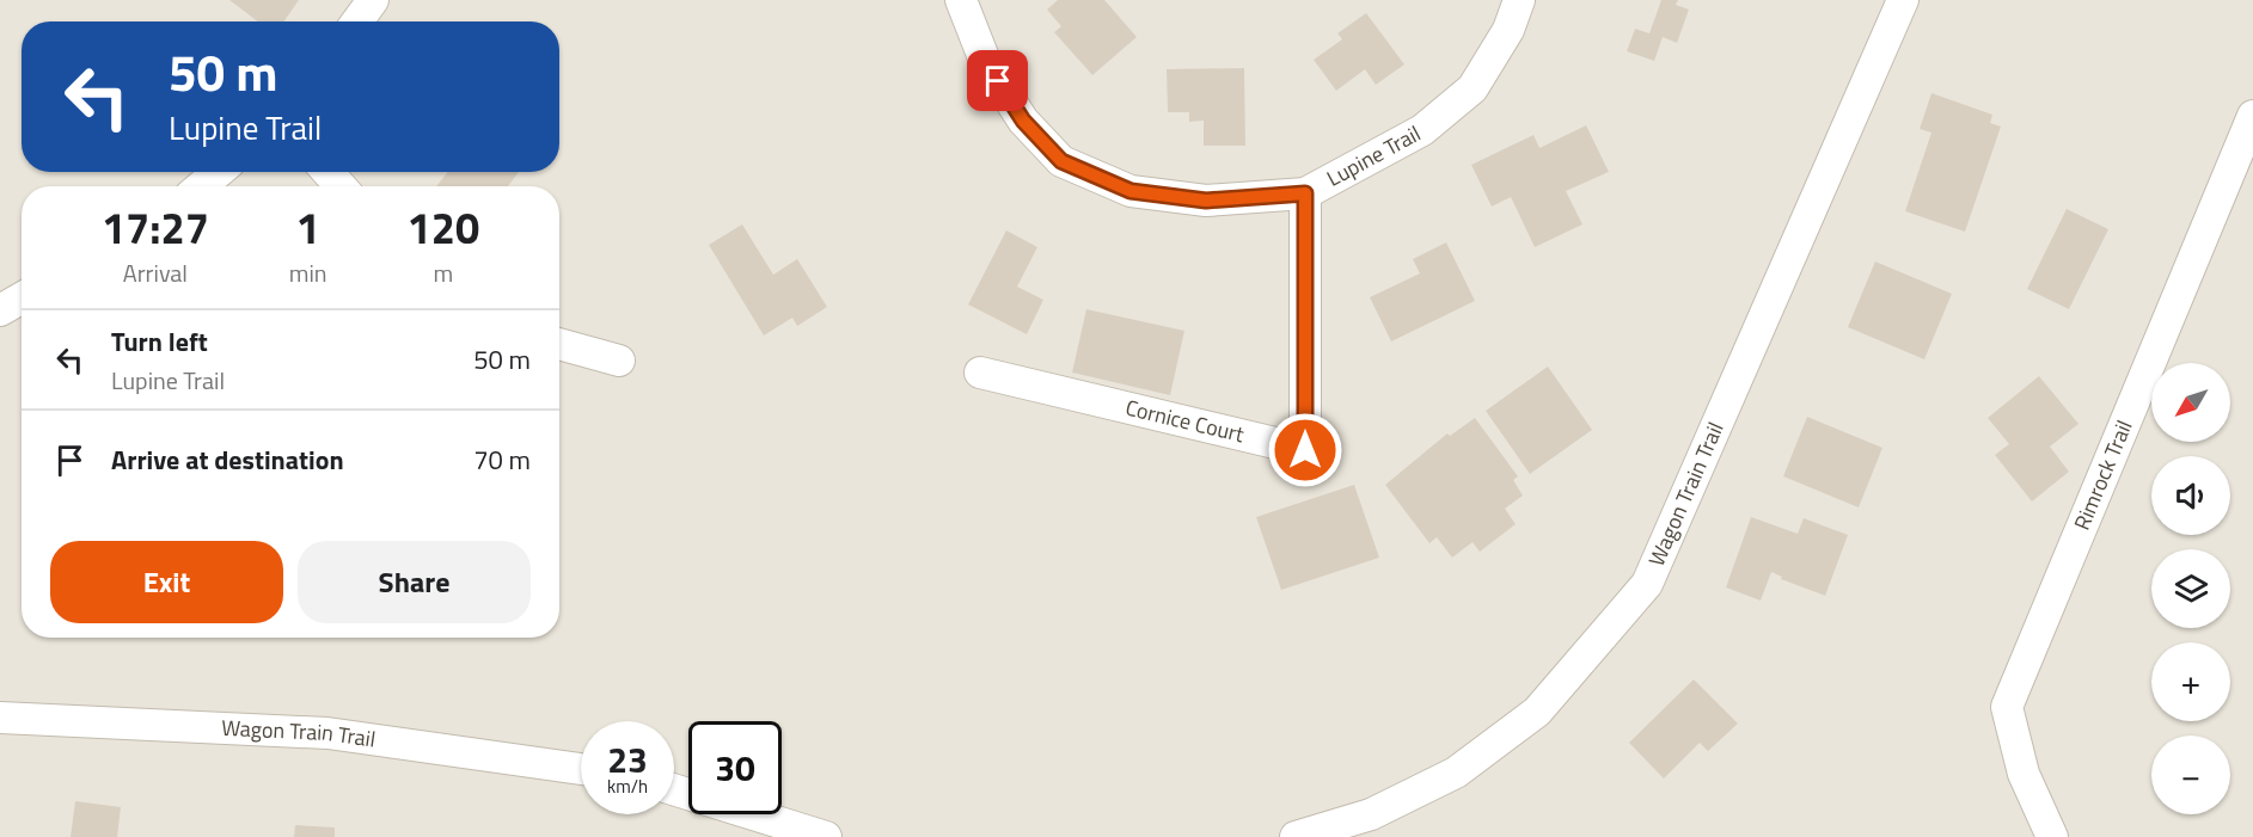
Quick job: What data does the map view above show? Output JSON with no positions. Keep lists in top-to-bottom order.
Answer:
{
  "streets": {
    "street": [
      "Lupine Trail",
      "Cornice Court",
      "Rimrock Trail",
      "Wagon Train Trail"
    ]
  },
  "crossings": [
    ["Lupine Trail", "Cornice Court"]
  ],
  "north": "bottom left",
  "page": {
    "turn": ["50 m", "Lupine Trail"],
    "eta": [
      "17:27",
      "Arrival",
      "1",
      "min",
      "120",
      "m"
    ],
    "list": [
      {
        "name": "Turn left",
        "note": "Lupine Trail",
        "value": "50 m"
      },
      {
        "name": "Arrive at destination",
        "value": "70 m"
      }
    ],
    "map_buttons": ["+", "−"],
    "buttons": ["Exit", "Share"],
    "speed": "23 km/h",
    "limit": "30"
  }
}
